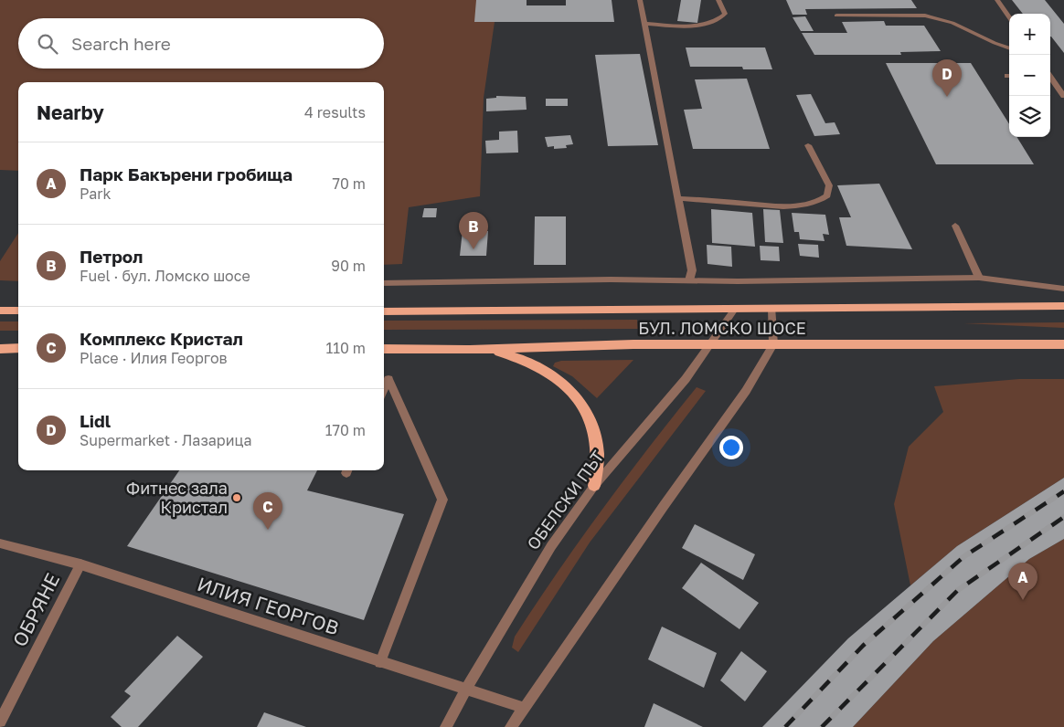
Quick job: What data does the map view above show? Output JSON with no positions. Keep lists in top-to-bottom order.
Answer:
{
  "streets": {
    "main road": ["БУЛ. ЛОМСКО ШОСЕ"],
    "street": ["ОБЕЛСКИ ПЪТ", "ИЛИЯ ГЕОРГОВ", "ОБРЯНЕ"]
  },
  "crossings": [
    ["БУЛ. ЛОМСКО ШОСЕ", "ОБЕЛСКИ ПЪТ"],
    ["ОБЕЛСКИ ПЪТ", "ИЛИЯ ГЕОРГОВ"],
    ["ИЛИЯ ГЕОРГОВ", "ОБРЯНЕ"]
  ],
  "places": ["Фитнес зала Кристал"],
  "page": {
    "map_buttons": ["+", "−"],
    "search": "Search here",
    "pins": [
      "D",
      "B",
      "C",
      "A"
    ],
    "heading": ["Nearby", "4 results"],
    "list": [
      {
        "mark": "A",
        "name": "Парк Бакърени гробища",
        "note": "Park",
        "value": "70 m"
      },
      {
        "mark": "B",
        "name": "Петрол",
        "note": "Fuel · бул. Ломско шосе",
        "value": "90 m"
      },
      {
        "mark": "C",
        "name": "Комплекс Кристал",
        "note": "Place · Илия Георгов",
        "value": "110 m"
      },
      {
        "mark": "D",
        "name": "Lidl",
        "note": "Supermarket · Лазарица",
        "value": "170 m"
      }
    ]
  }
}
